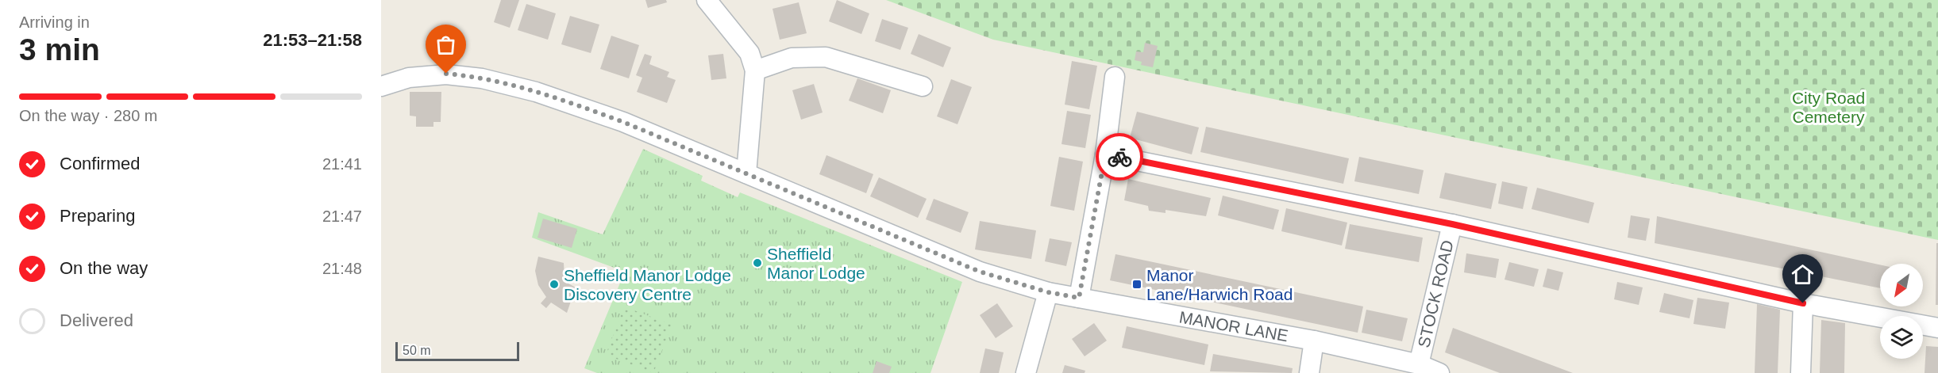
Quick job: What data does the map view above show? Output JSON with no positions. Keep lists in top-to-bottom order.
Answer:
{
  "streets": {
    "street": ["STOCK ROAD", "MANOR LANE"]
  },
  "crossings": [
    ["STOCK ROAD", "MANOR LANE"]
  ],
  "parks": ["City Road Cemetery"],
  "places": {
    "other": ["Sheffield Manor Lodge", "Sheffield Manor Lodge Discovery Centre"],
    "transit": ["Manor Lane/Harwich Road"]
  },
  "scale_bar": "50 m",
  "north": "bottom left",
  "page": {
    "heading": ["3 min", "Arriving in", "21:53–21:58"],
    "bar": "On the way · 280 m",
    "list": [
      ["Confirmed", "21:41"],
      ["Preparing", "21:47"],
      ["On the way", "21:48"],
      "Delivered"
    ],
    "scale": "50 m"
  }
}
